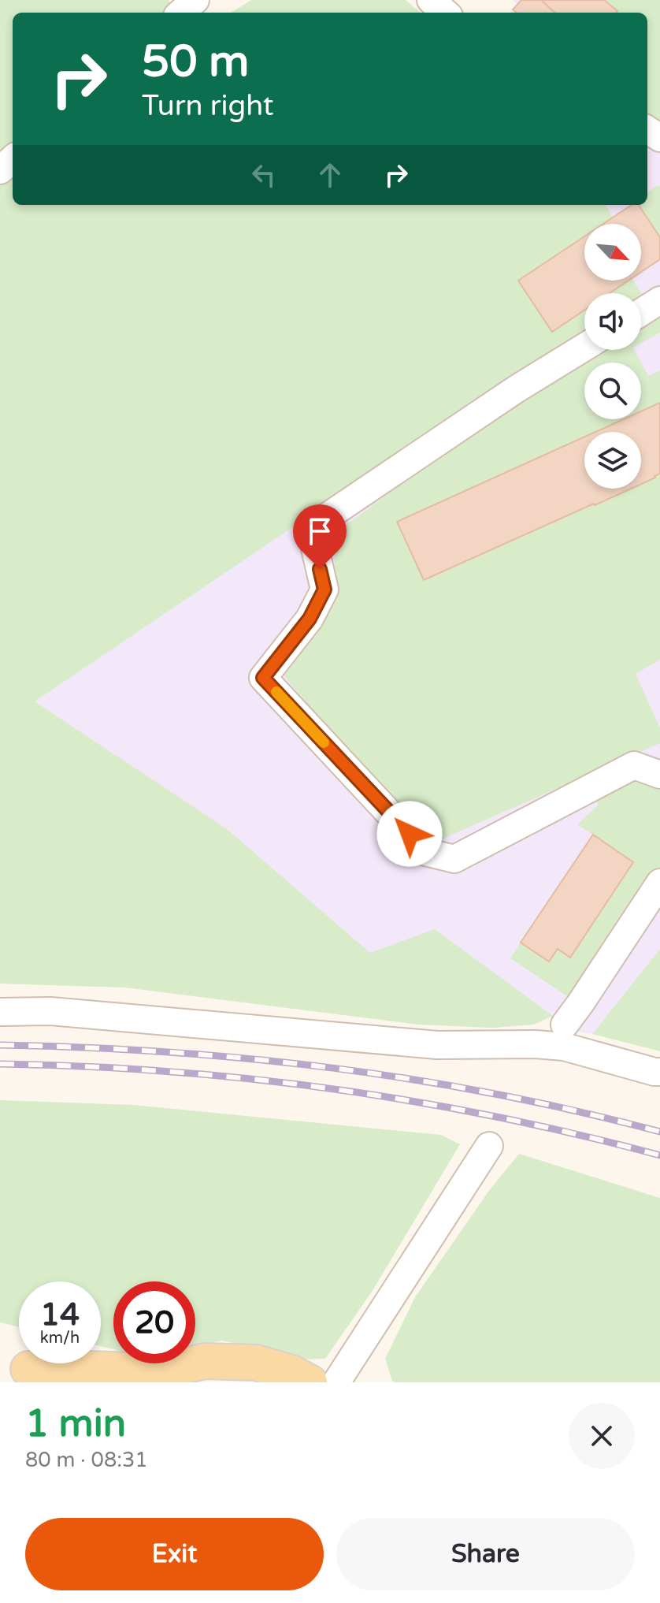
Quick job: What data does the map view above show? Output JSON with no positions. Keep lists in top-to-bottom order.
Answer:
{
  "north": "bottom right",
  "page": {
    "turn": ["50 m", "Turn right"],
    "speed": "14 km/h",
    "limit": "20",
    "heading": ["1 min", "80 m · 08:31"],
    "buttons": ["Exit", "Share"]
  }
}
